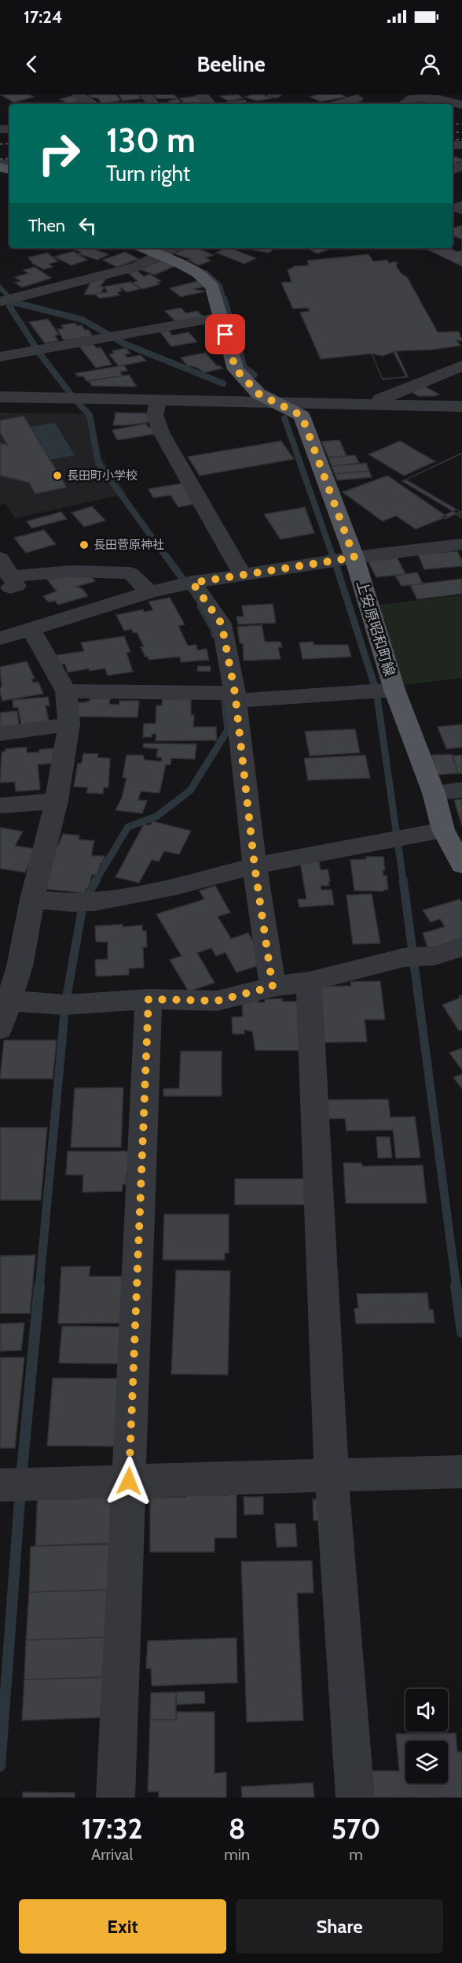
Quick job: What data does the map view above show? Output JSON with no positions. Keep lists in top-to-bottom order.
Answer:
{
  "streets": {
    "main road": ["上安原昭和町線"]
  },
  "places": ["長田町小学校", "長田菅原神社"],
  "page": {
    "status": "17:24",
    "header": "Beeline",
    "turn": ["130 m", "Turn right"],
    "then": "Then",
    "eta": [
      "17:32",
      "Arrival",
      "8",
      "min",
      "570",
      "m"
    ],
    "buttons": ["Exit", "Share"]
  }
}
